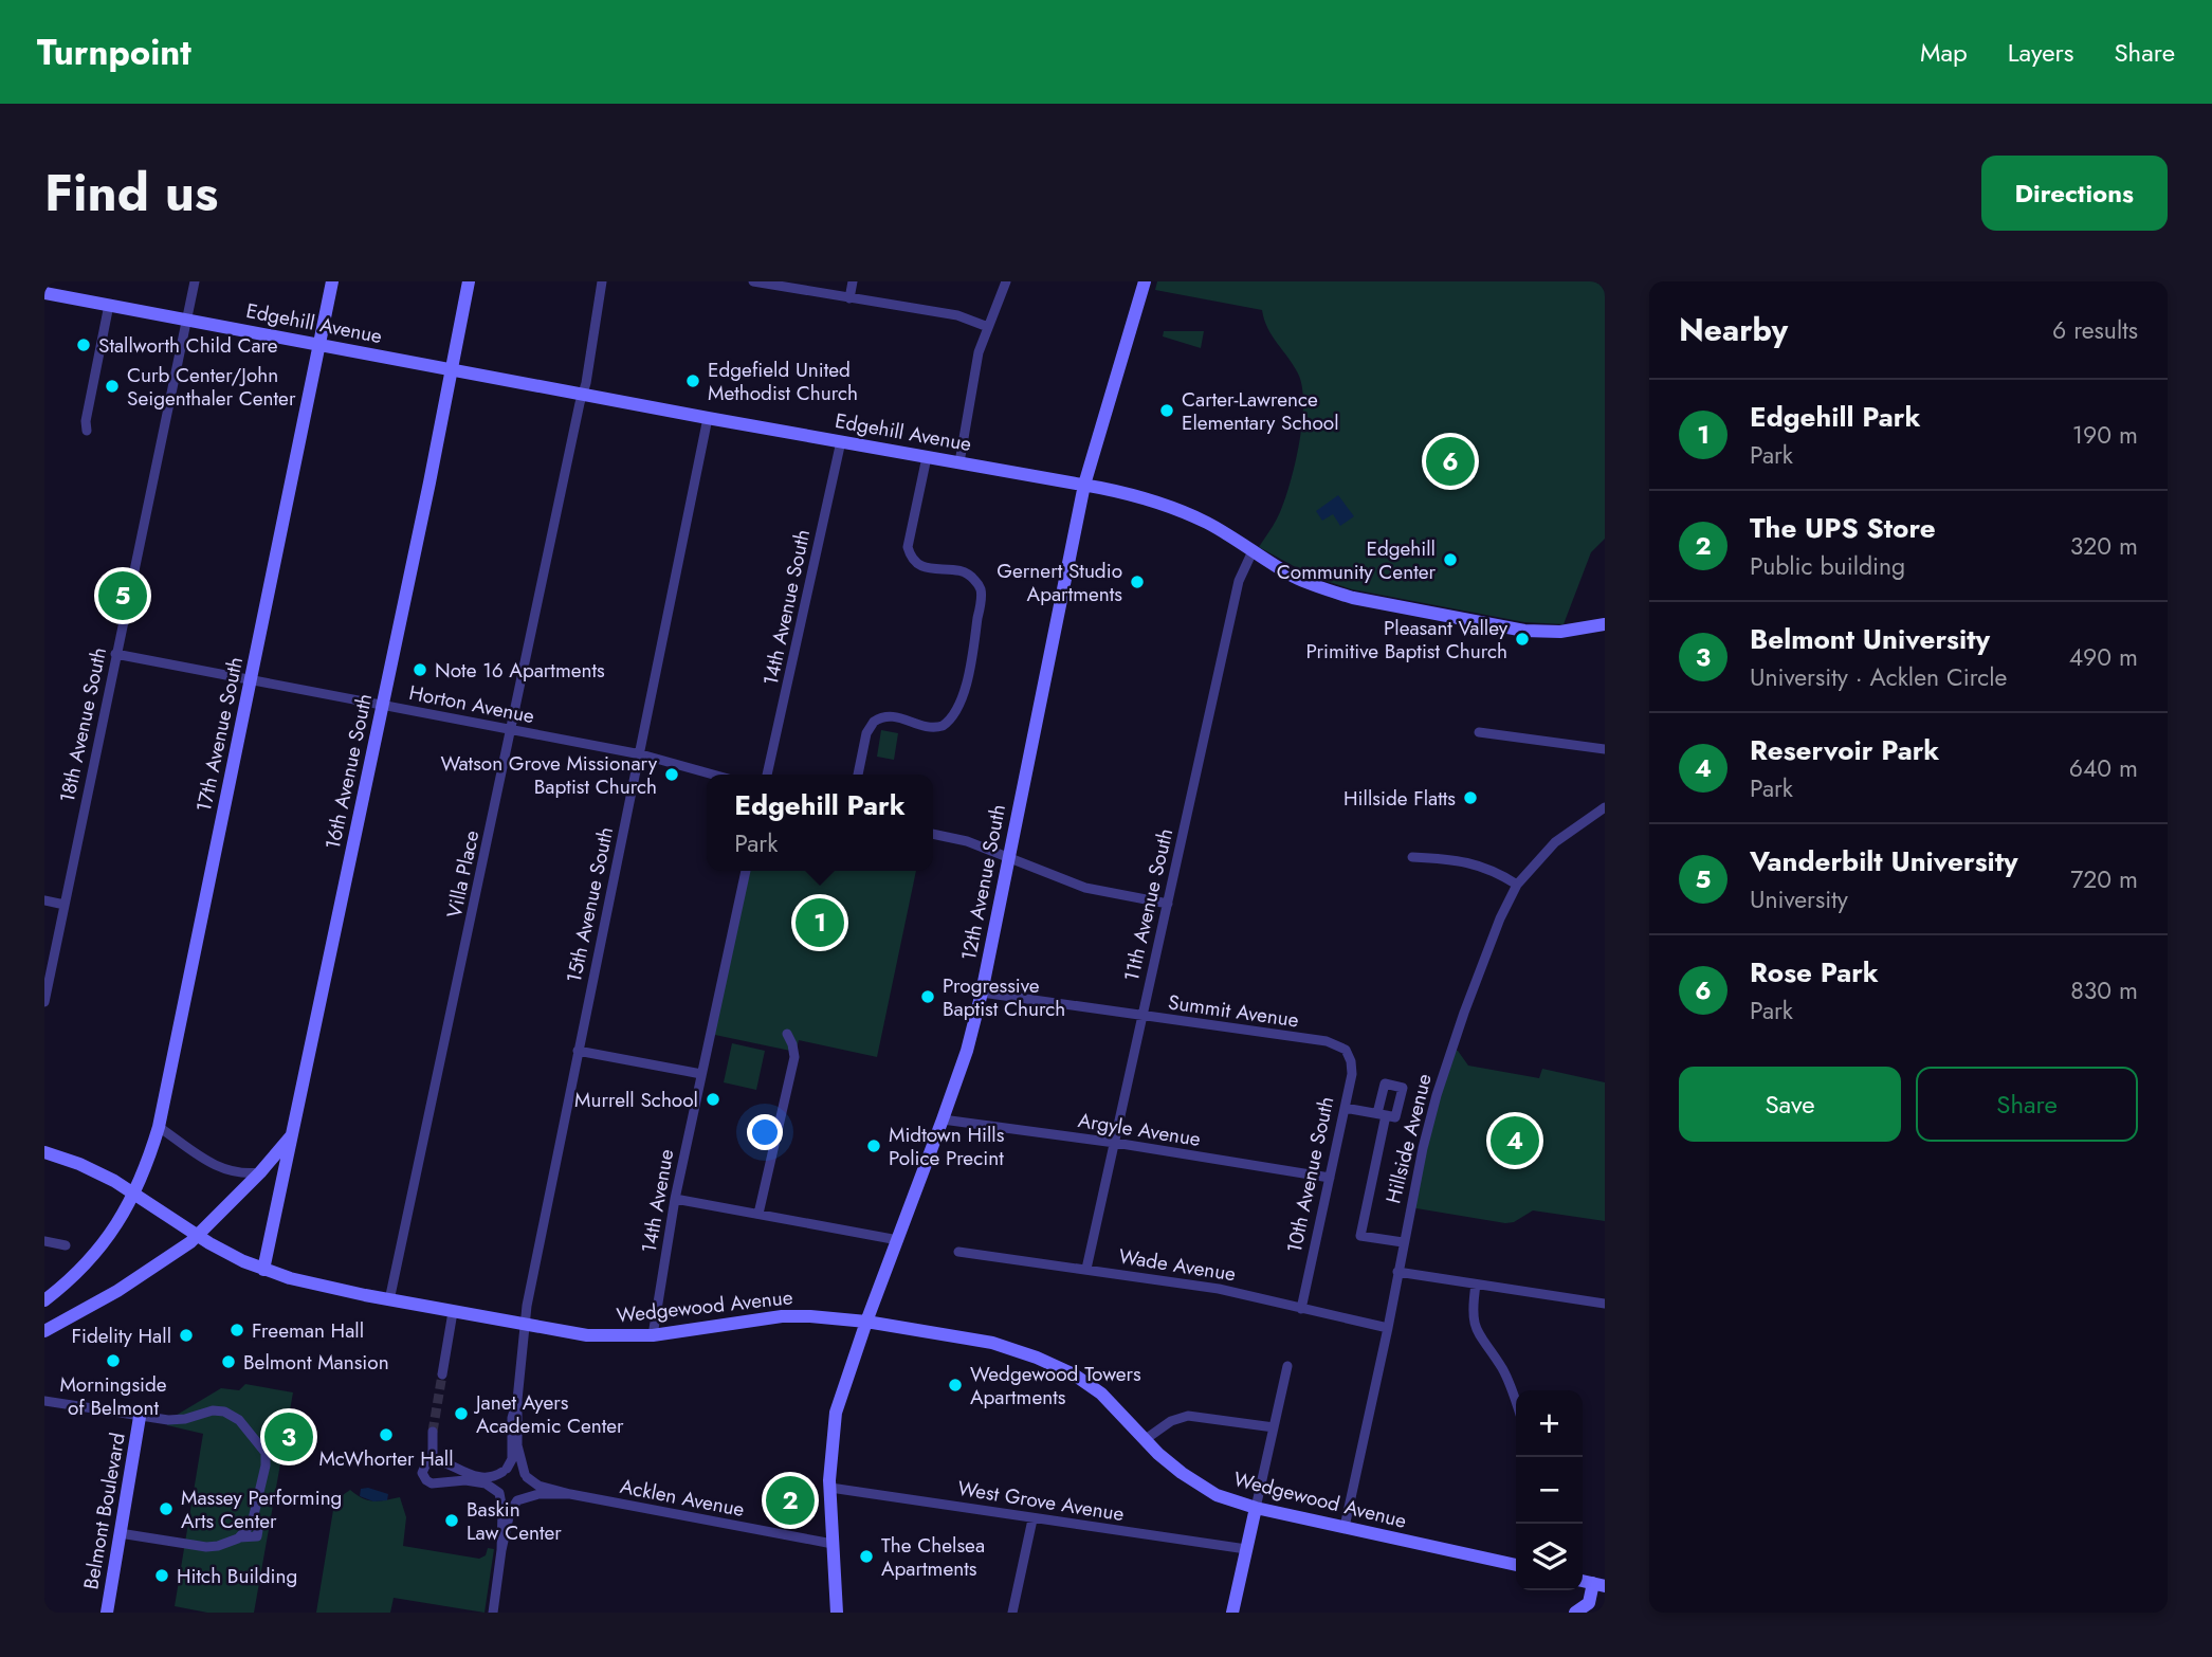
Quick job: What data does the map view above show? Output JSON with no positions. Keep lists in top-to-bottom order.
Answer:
{
  "streets": {
    "main road": [
      "Edgehill Avenue",
      "17th Avenue South",
      "16th Avenue South",
      "12th Avenue South",
      "Wedgewood Avenue",
      "Belmont Boulevard"
    ],
    "street": [
      "14th Avenue South",
      "Horton Avenue",
      "18th Avenue South",
      "Villa Place",
      "15th Avenue South",
      "11th Avenue South",
      "Summit Avenue",
      "Argyle Avenue",
      "Hillside Avenue",
      "10th Avenue South",
      "14th Avenue",
      "Wade Avenue",
      "Acklen Avenue",
      "West Grove Avenue"
    ]
  },
  "crossings": [
    ["Edgehill Avenue", "14th Avenue South"],
    ["Edgehill Avenue", "18th Avenue South"],
    ["Edgehill Avenue", "17th Avenue South"],
    ["Edgehill Avenue", "16th Avenue South"],
    ["Edgehill Avenue", "Villa Place"],
    ["Edgehill Avenue", "12th Avenue South"],
    ["Edgehill Avenue", "15th Avenue South"],
    ["Edgehill Avenue", "11th Avenue South"],
    ["Horton Avenue", "18th Avenue South"],
    ["Horton Avenue", "17th Avenue South"],
    ["Horton Avenue", "16th Avenue South"],
    ["Horton Avenue", "Villa Place"],
    ["Horton Avenue", "15th Avenue South"],
    ["17th Avenue South", "Wedgewood Avenue"],
    ["16th Avenue South", "Wedgewood Avenue"],
    ["Villa Place", "Wedgewood Avenue"],
    ["12th Avenue South", "Summit Avenue"],
    ["12th Avenue South", "Argyle Avenue"],
    ["12th Avenue South", "Wedgewood Avenue"],
    ["12th Avenue South", "Acklen Avenue"],
    ["12th Avenue South", "West Grove Avenue"],
    ["15th Avenue South", "Wedgewood Avenue"],
    ["15th Avenue South", "Acklen Avenue"],
    ["11th Avenue South", "Summit Avenue"],
    ["11th Avenue South", "Argyle Avenue"],
    ["11th Avenue South", "Wade Avenue"],
    ["Summit Avenue", "10th Avenue South"],
    ["Argyle Avenue", "10th Avenue South"],
    ["Hillside Avenue", "Wade Avenue"],
    ["Hillside Avenue", "Wedgewood Avenue"],
    ["10th Avenue South", "Wade Avenue"],
    ["14th Avenue", "Wedgewood Avenue"]
  ],
  "places": [
    "Stallworth Child Care",
    "Edgefield United Methodist Church",
    "Curb Center/John Seigenthaler Center",
    "Carter-Lawrence Elementary School",
    "Edgehill Community Center",
    "Gernert Studio Apartments",
    "Pleasant Valley Primitive Baptist Church",
    "Note 16 Apartments",
    "Watson Grove Missionary Baptist Church",
    "Hillside Flatts",
    "Progressive Baptist Church",
    "Murrell School",
    "Midtown Hills Police Precint",
    "Freeman Hall",
    "Fidelity Hall",
    "Morningside of Belmont",
    "Belmont Mansion",
    "Wedgewood Towers Apartments",
    "Janet Ayers Academic Center",
    "McWhorter Hall",
    "Massey Performing Arts Center",
    "Baskin Law Center",
    "The Chelsea Apartments",
    "Hitch Building"
  ],
  "page": {
    "header": "Turnpoint",
    "nav": ["Map", "Layers", "Share"],
    "title": "Find us",
    "buttons": [
      "Directions",
      ["Save", "Share"]
    ],
    "heading": ["Nearby", "6 results"],
    "list": [
      {
        "mark": "1",
        "name": "Edgehill Park",
        "note": "Park",
        "value": "190 m"
      },
      {
        "mark": "2",
        "name": "The UPS Store",
        "note": "Public building",
        "value": "320 m"
      },
      {
        "mark": "3",
        "name": "Belmont University",
        "note": "University · Acklen Circle",
        "value": "490 m"
      },
      {
        "mark": "4",
        "name": "Reservoir Park",
        "note": "Park",
        "value": "640 m"
      },
      {
        "mark": "5",
        "name": "Vanderbilt University",
        "note": "University",
        "value": "720 m"
      },
      {
        "mark": "6",
        "name": "Rose Park",
        "note": "Park",
        "value": "830 m"
      }
    ],
    "pins": [
      "6",
      "5",
      "1",
      "4",
      "3",
      "2"
    ],
    "popup": ["Edgehill Park", "Park"],
    "map_buttons": ["+", "−"]
  }
}
